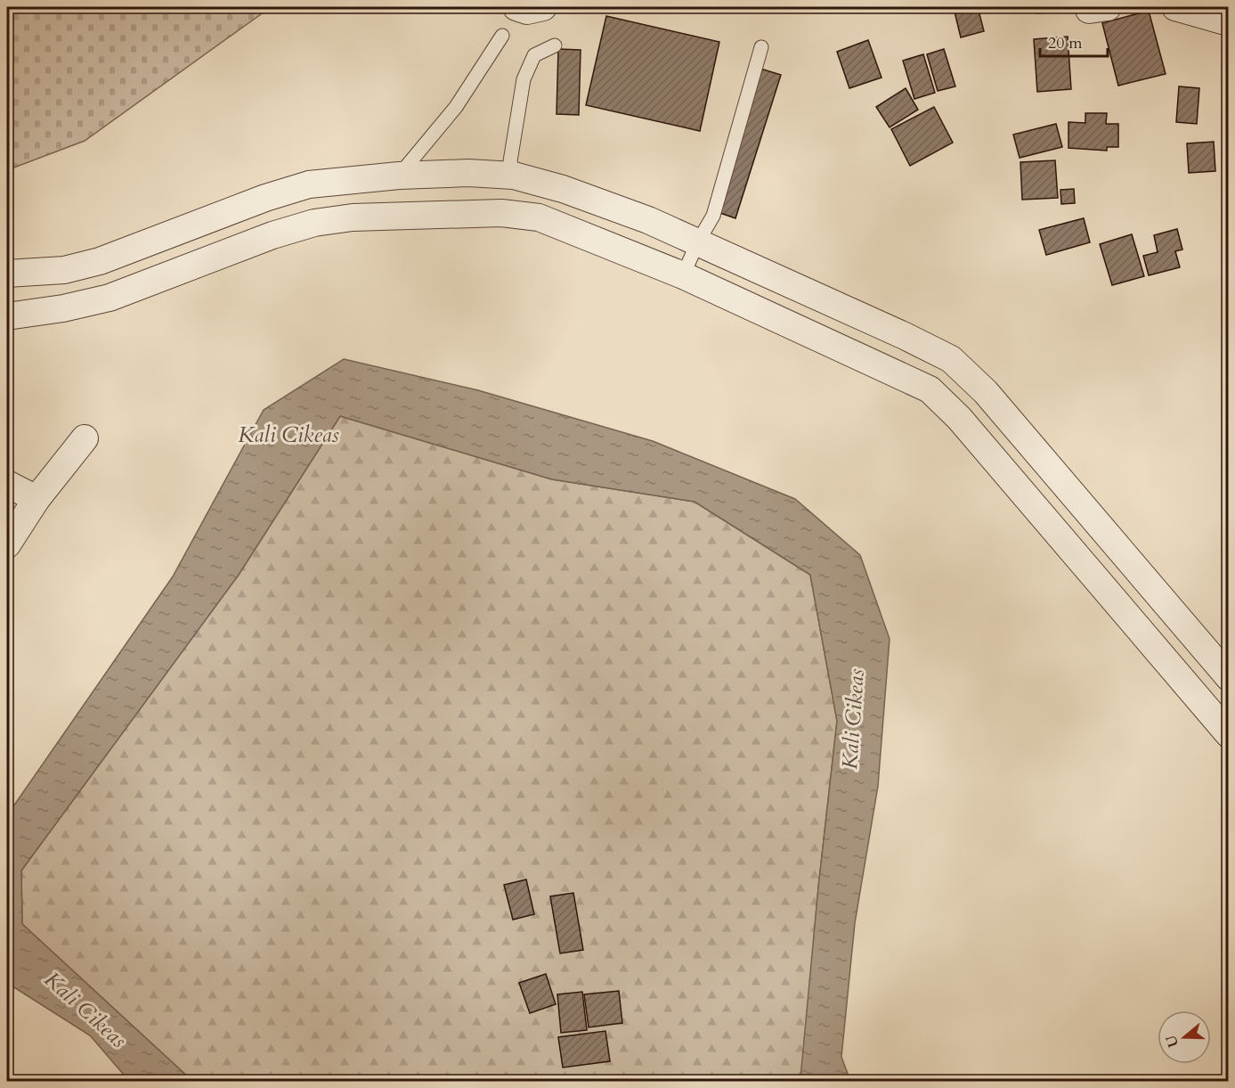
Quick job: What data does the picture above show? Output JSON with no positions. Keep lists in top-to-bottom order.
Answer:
{
  "water": ["Kali Cikeas"],
  "scale_bar": "20 m",
  "north": "left"
}
